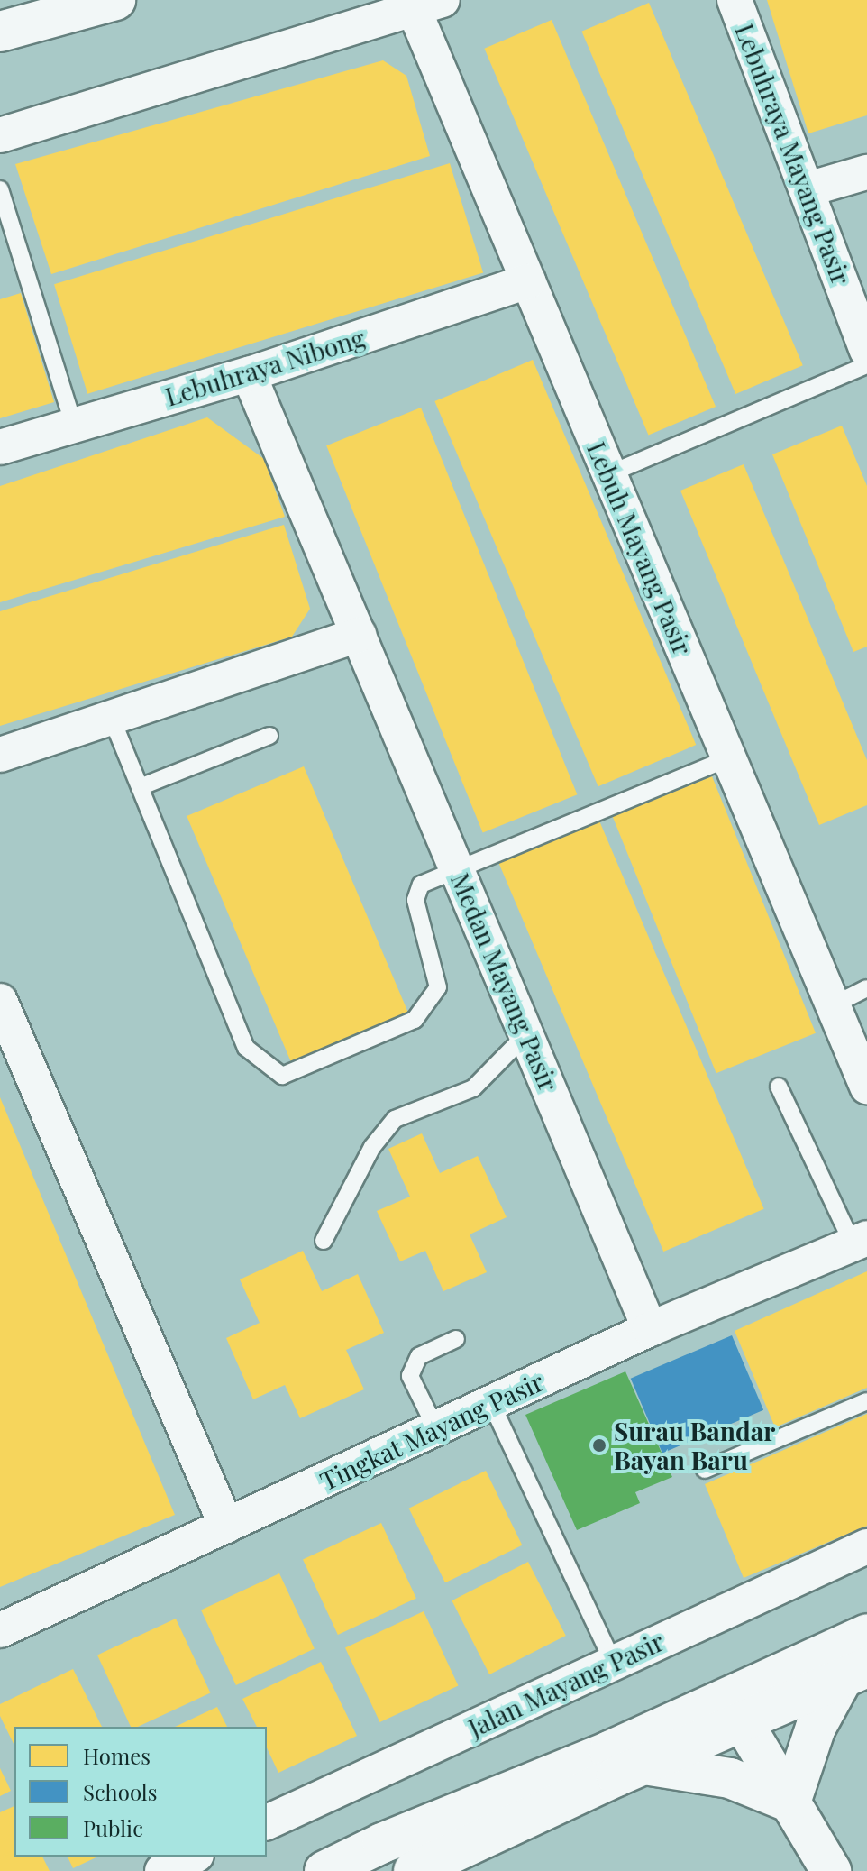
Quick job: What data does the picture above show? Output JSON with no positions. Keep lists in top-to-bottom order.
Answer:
{
  "streets": {
    "street": [
      "Lebuhraya Mayang Pasir",
      "Lebuhraya Nibong",
      "Lebuh Mayang Pasir",
      "Medan Mayang Pasir",
      "Tingkat Mayang Pasir",
      "Jalan Mayang Pasir"
    ]
  },
  "crossings": [
    ["Lebuhraya Nibong", "Lebuh Mayang Pasir"],
    ["Lebuhraya Nibong", "Medan Mayang Pasir"],
    ["Medan Mayang Pasir", "Tingkat Mayang Pasir"]
  ],
  "places": ["Surau Bandar Bayan Baru"],
  "legend": ["Homes", "Schools", "Public"]
}
